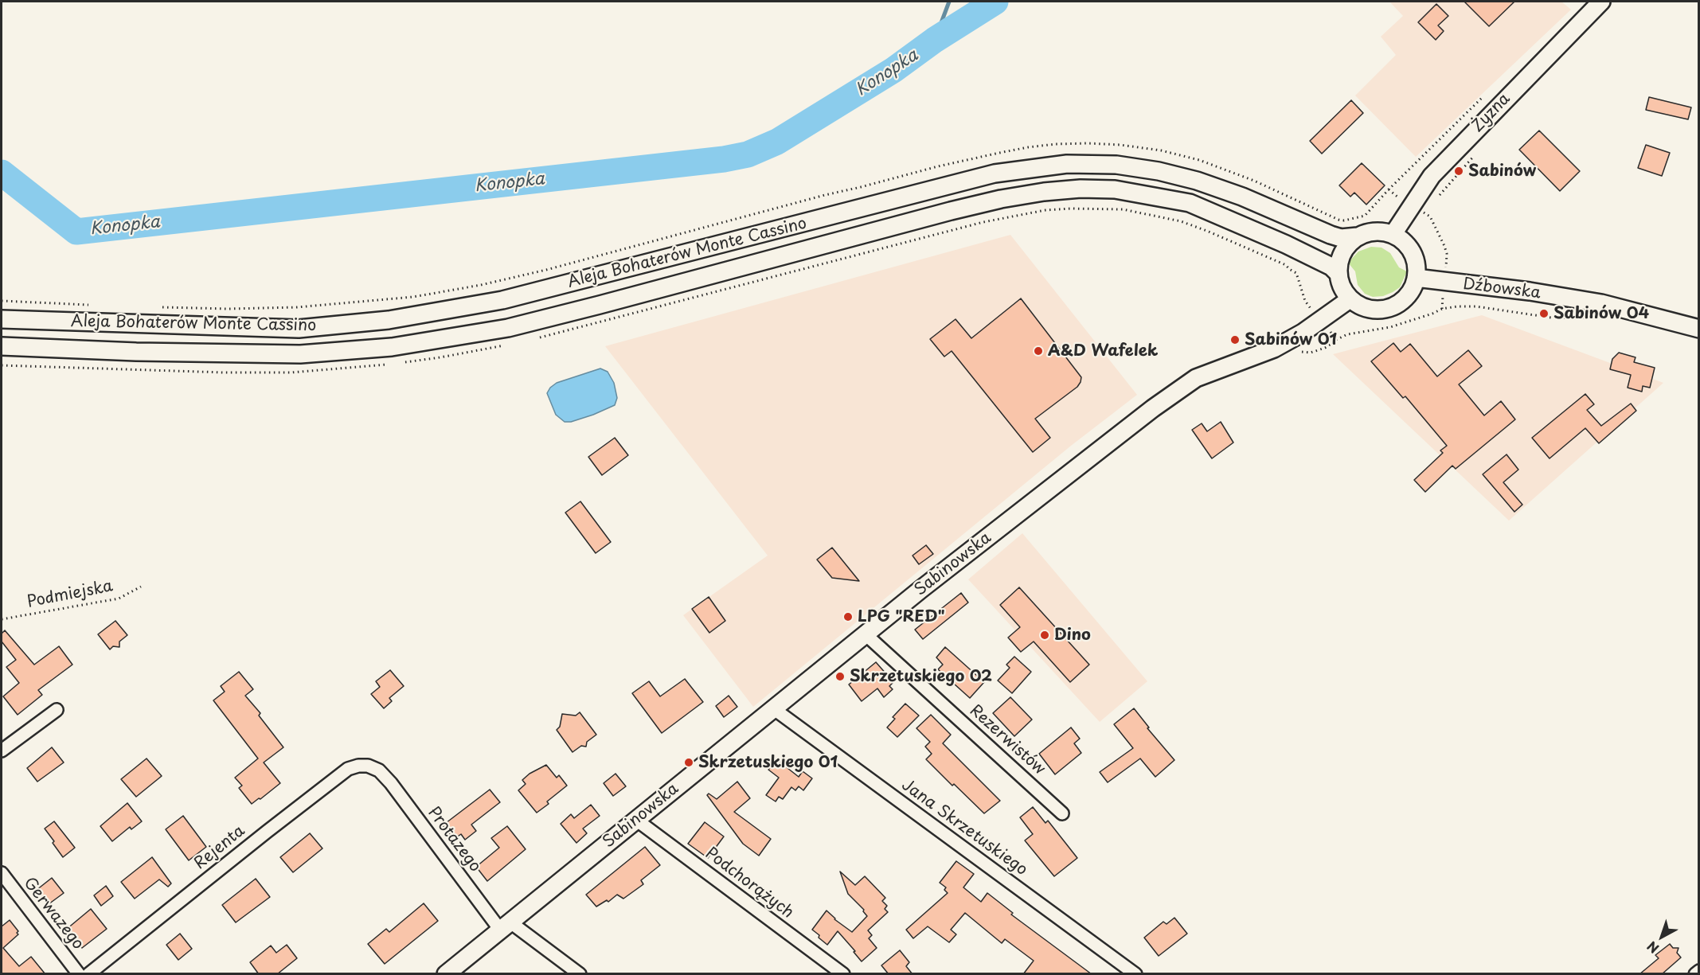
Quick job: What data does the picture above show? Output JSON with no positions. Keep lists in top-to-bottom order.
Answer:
{
  "streets": {
    "main road": [
      "Żyzna",
      "Aleja Bohaterów Monte Cassino",
      "Dźbowska",
      "Sabinowska"
    ],
    "street": [
      "Rezerwistów",
      "Jana Skrzetuskiego",
      "Protazego",
      "Rejenta",
      "Podchorążych",
      "Gerwazego"
    ],
    "path": ["Podmiejska"]
  },
  "crossings": [
    ["Żyzna", "Aleja Bohaterów Monte Cassino"],
    ["Żyzna", "Dźbowska"],
    ["Żyzna", "Sabinowska"],
    ["Aleja Bohaterów Monte Cassino", "Dźbowska"],
    ["Aleja Bohaterów Monte Cassino", "Sabinowska"],
    ["Dźbowska", "Sabinowska"],
    ["Sabinowska", "Rezerwistów"],
    ["Sabinowska", "Jana Skrzetuskiego"],
    ["Sabinowska", "Protazego"],
    ["Sabinowska", "Podchorążych"],
    ["Protazego", "Rejenta"]
  ],
  "water": ["Konopka"],
  "places": [
    "Sabinów",
    "Sabinów 04",
    "Sabinów 01",
    "A&D Wafelek",
    "LPG \"RED\"",
    "Dino",
    "Skrzetuskiego 02",
    "Skrzetuskiego 01"
  ],
  "north": "bottom left"
}
